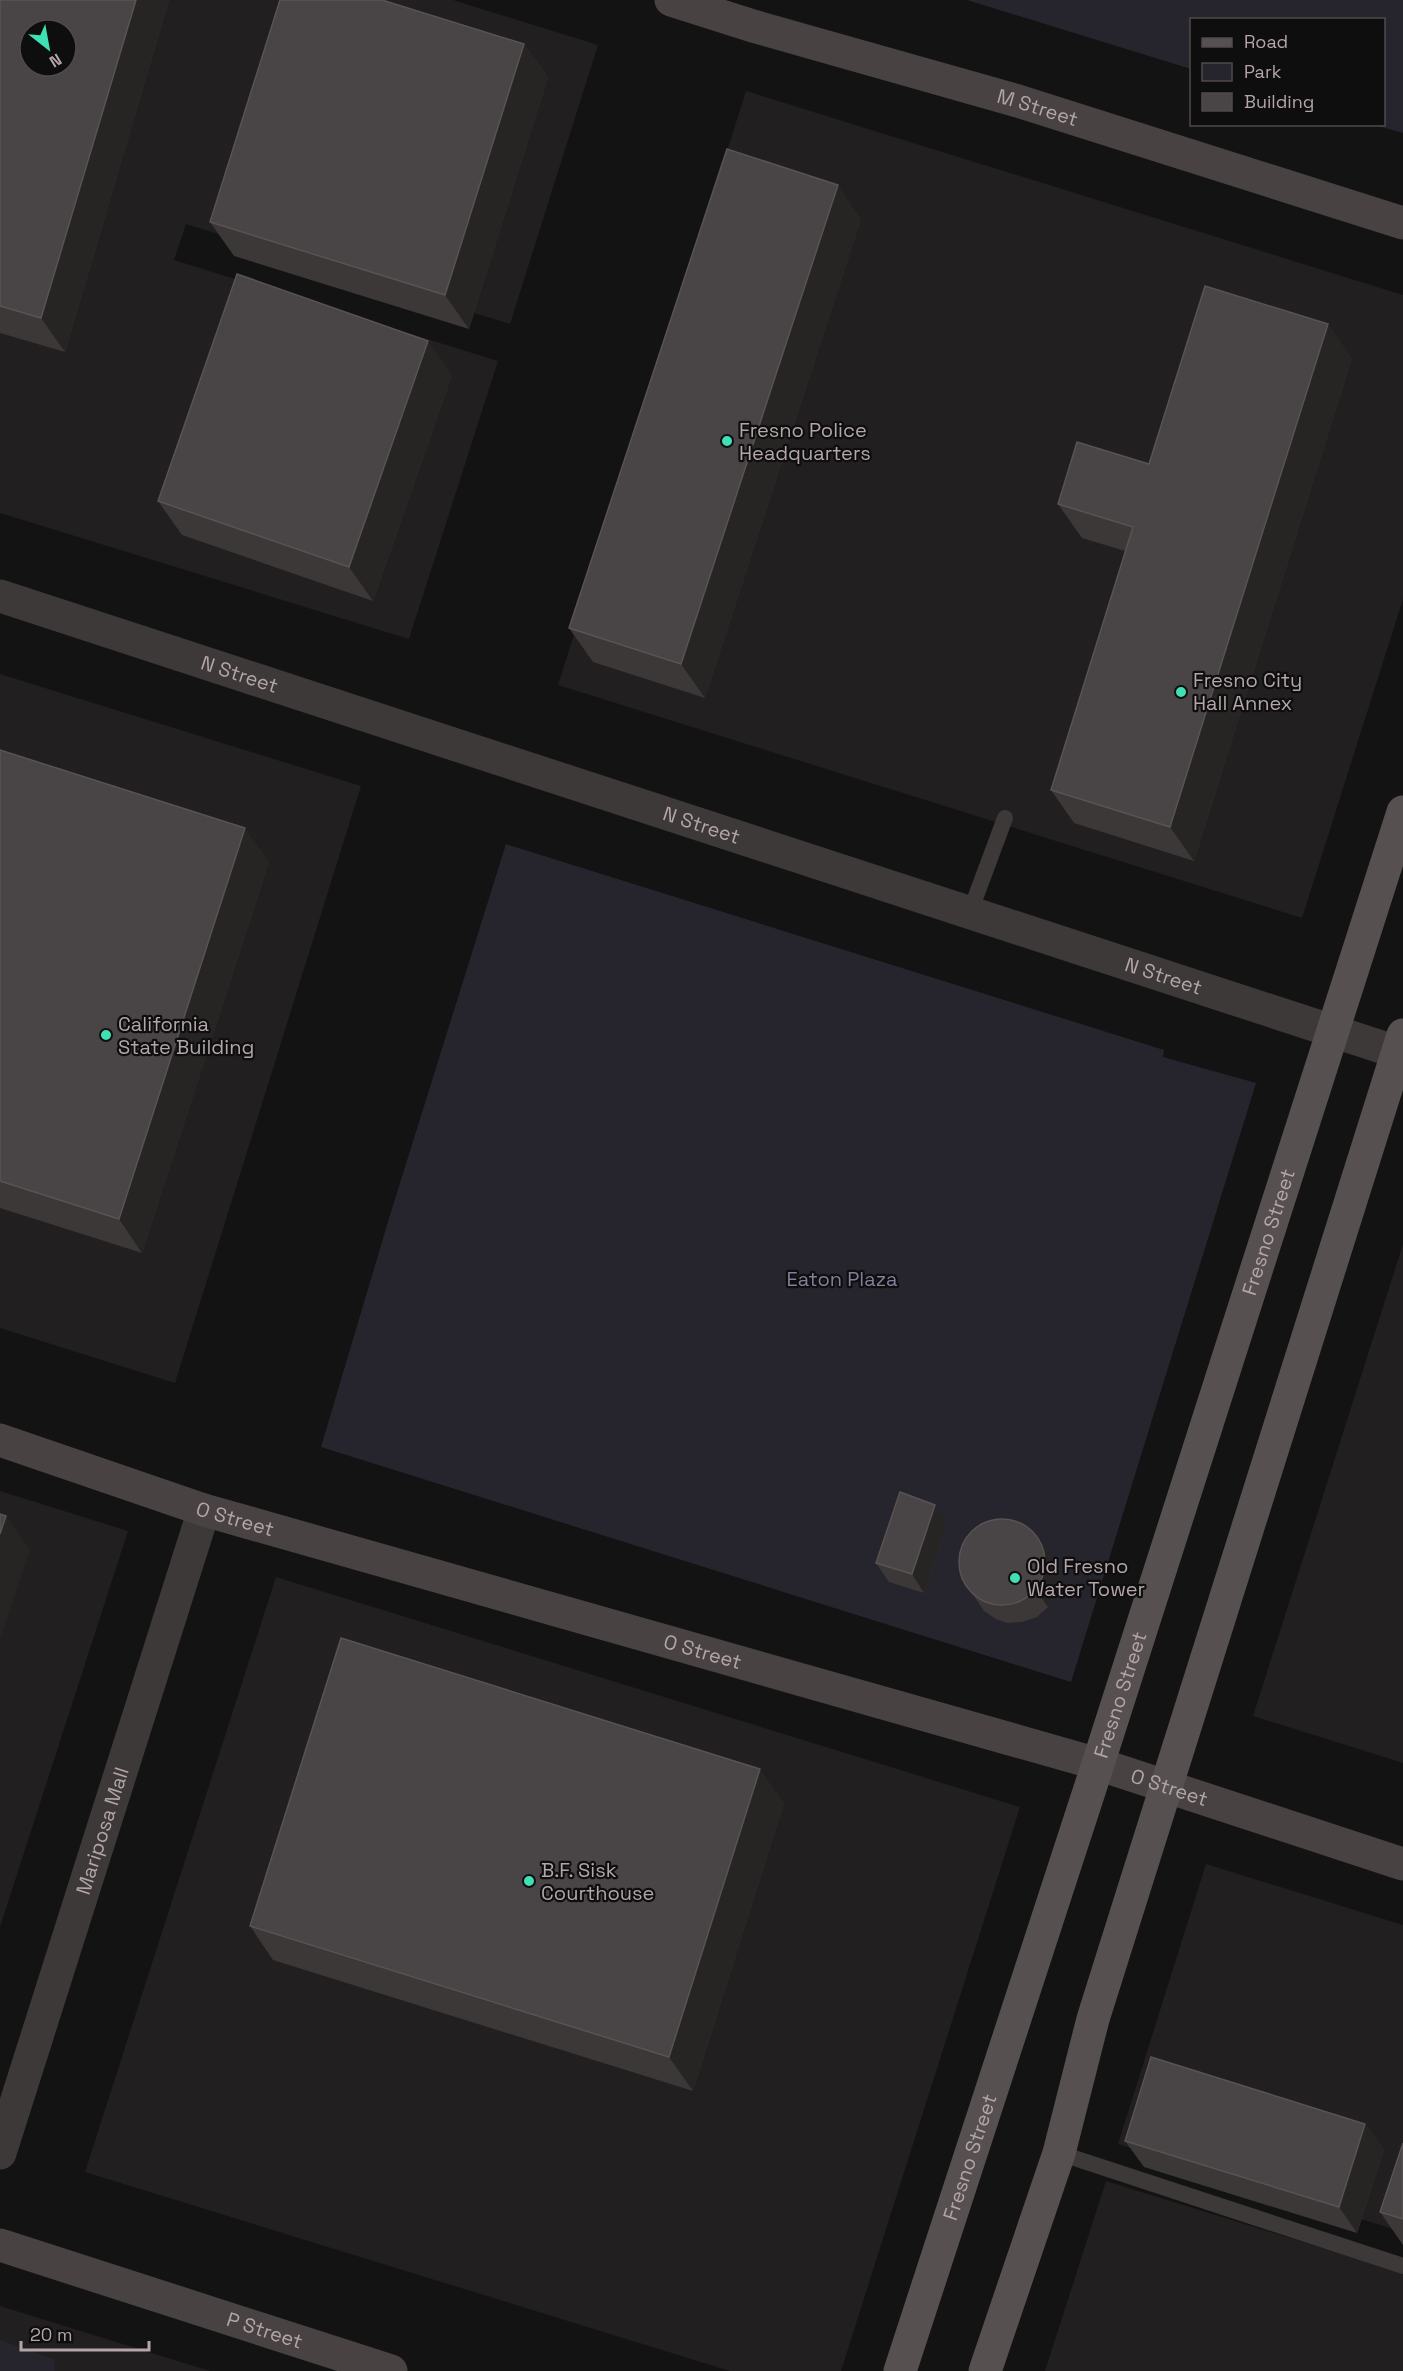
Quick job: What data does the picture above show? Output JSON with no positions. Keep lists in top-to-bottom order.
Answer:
{
  "streets": {
    "main road": [
      "M Street",
      "Fresno Street",
      "O Street",
      "P Street"
    ],
    "street": ["N Street", "Mariposa Mall"]
  },
  "crossings": [
    ["N Street", "Fresno Street"],
    ["Fresno Street", "O Street"],
    ["O Street", "Mariposa Mall"]
  ],
  "parks": ["Eaton Plaza"],
  "places": [
    "Fresno Police Headquarters",
    "Fresno City Hall Annex",
    "California State Building",
    "Old Fresno Water Tower",
    "B.F. Sisk Courthouse"
  ],
  "legend": ["Road", "Park", "Building"],
  "scale_bar": "20 m",
  "north": "bottom right"
}
